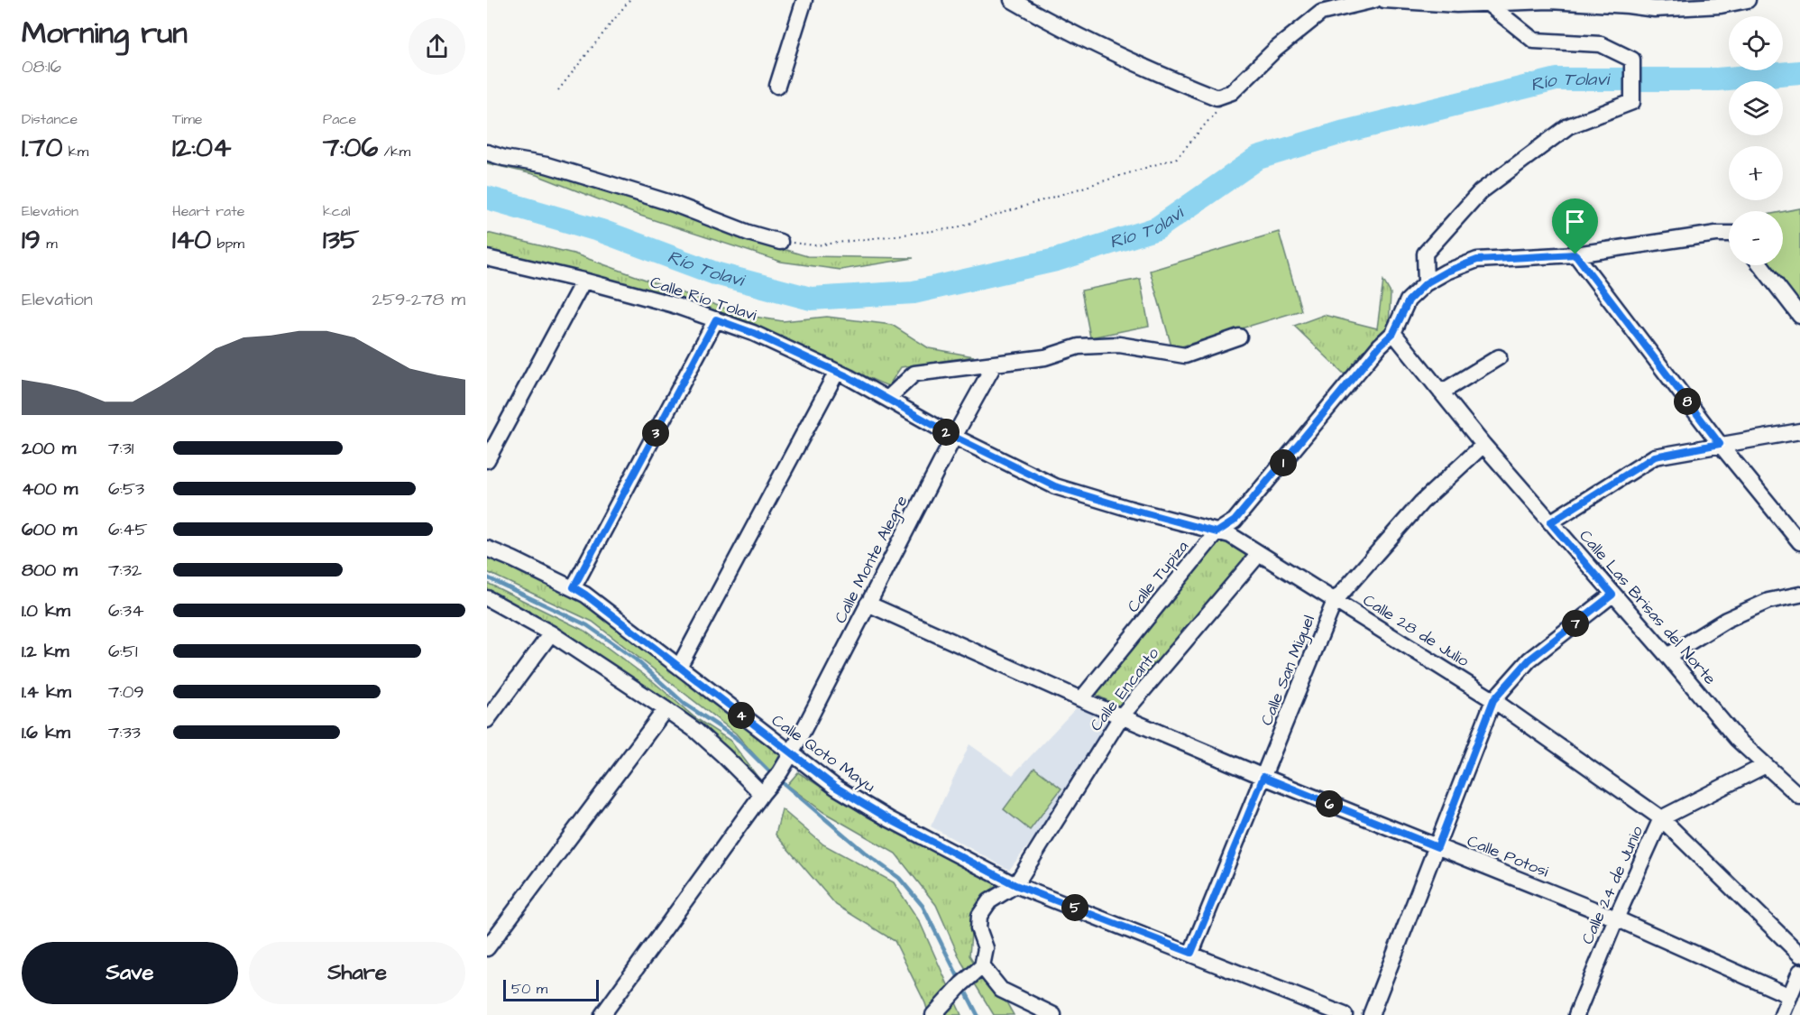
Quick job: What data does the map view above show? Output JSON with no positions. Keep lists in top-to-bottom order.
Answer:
{
  "streets": {
    "street": [
      "Calle Río Tolavi",
      "Calle Monte Alegre",
      "Calle Tupiza",
      "Calle Las Brisas del Norte",
      "Calle 28 de Julio",
      "Calle San Miguel",
      "Calle Encanto",
      "Calle Qoto Mayu",
      "Calle Potosi",
      "Calle 24 de Junio"
    ]
  },
  "crossings": [
    ["Calle Río Tolavi", "Calle Monte Alegre"],
    ["Calle Río Tolavi", "Calle 28 de Julio"],
    ["Calle Monte Alegre", "Calle 28 de Julio"],
    ["Calle Monte Alegre", "Calle Qoto Mayu"],
    ["Calle Monte Alegre", "Calle Potosi"],
    ["Calle Tupiza", "Calle Las Brisas del Norte"],
    ["Calle Tupiza", "Calle 28 de Julio"],
    ["Calle Tupiza", "Calle Potosi"],
    ["Calle Las Brisas del Norte", "Calle San Miguel"],
    ["Calle Las Brisas del Norte", "Calle 24 de Junio"],
    ["Calle 28 de Julio", "Calle San Miguel"],
    ["Calle 28 de Julio", "Calle Encanto"],
    ["Calle 28 de Julio", "Calle 24 de Junio"],
    ["Calle San Miguel", "Calle Qoto Mayu"],
    ["Calle San Miguel", "Calle Potosi"],
    ["Calle Encanto", "Calle Qoto Mayu"],
    ["Calle Encanto", "Calle Potosi"],
    ["Calle Potosi", "Calle 24 de Junio"]
  ],
  "water": ["Río Tolavi"],
  "scale_bar": "50 m",
  "page": {
    "heading": ["Morning run", "08:16"],
    "map_buttons": ["+", "−"],
    "stats": [
      ["Distance", "1.70 km"],
      ["Time", "12:04"],
      ["Pace", "7:06 /km"],
      ["Elevation", "19 m"],
      ["Heart rate", "140 bpm"],
      ["kcal", "135"]
    ],
    "chart": ["Elevation", "259–278 m"],
    "pins": [
      "8",
      "2",
      "3",
      "1",
      "7",
      "4",
      "6",
      "5"
    ],
    "list": [
      {
        "name": "200 m",
        "note": "7:31"
      },
      {
        "name": "400 m",
        "note": "6:53"
      },
      {
        "name": "600 m",
        "note": "6:45"
      },
      {
        "name": "800 m",
        "note": "7:32"
      },
      {
        "name": "1.0 km",
        "note": "6:34"
      },
      {
        "name": "1.2 km",
        "note": "6:51"
      },
      {
        "name": "1.4 km",
        "note": "7:09"
      },
      {
        "name": "1.6 km",
        "note": "7:33"
      }
    ],
    "buttons": ["Save", "Share"],
    "scale": "50 m"
  }
}
